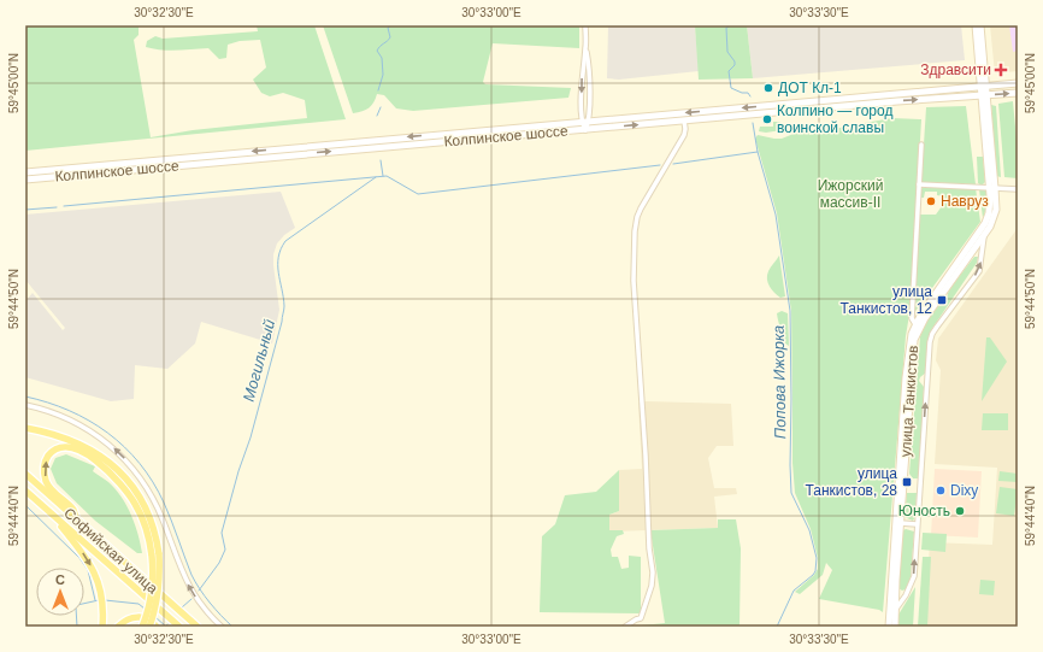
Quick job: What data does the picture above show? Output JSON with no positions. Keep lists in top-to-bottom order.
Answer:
{
  "streets": {
    "main road": ["Колпинское шоссе", "улица Танкистов", "Софийская улица"]
  },
  "crossings": [
    ["Колпинское шоссе", "улица Танкистов"]
  ],
  "water": ["Могильный", "Попова Ижорка"],
  "parks": ["Ижорский массив-II"],
  "places": {
    "health": ["Здравсити"],
    "other": [
      "ДОТ Кл-1",
      "Колпино — город воинской славы",
      "Навруз",
      "Dixy",
      "Юность"
    ],
    "transit": ["улица Танкистов, 12", "улица Танкистов, 28"]
  },
  "north": "top",
  "coordinates": [
    "30°32'30\"E",
    "30°33'00\"E",
    "30°33'30\"E",
    "59°45'00\"N",
    "59°44'50\"N",
    "59°44'40\"N"
  ]
}
